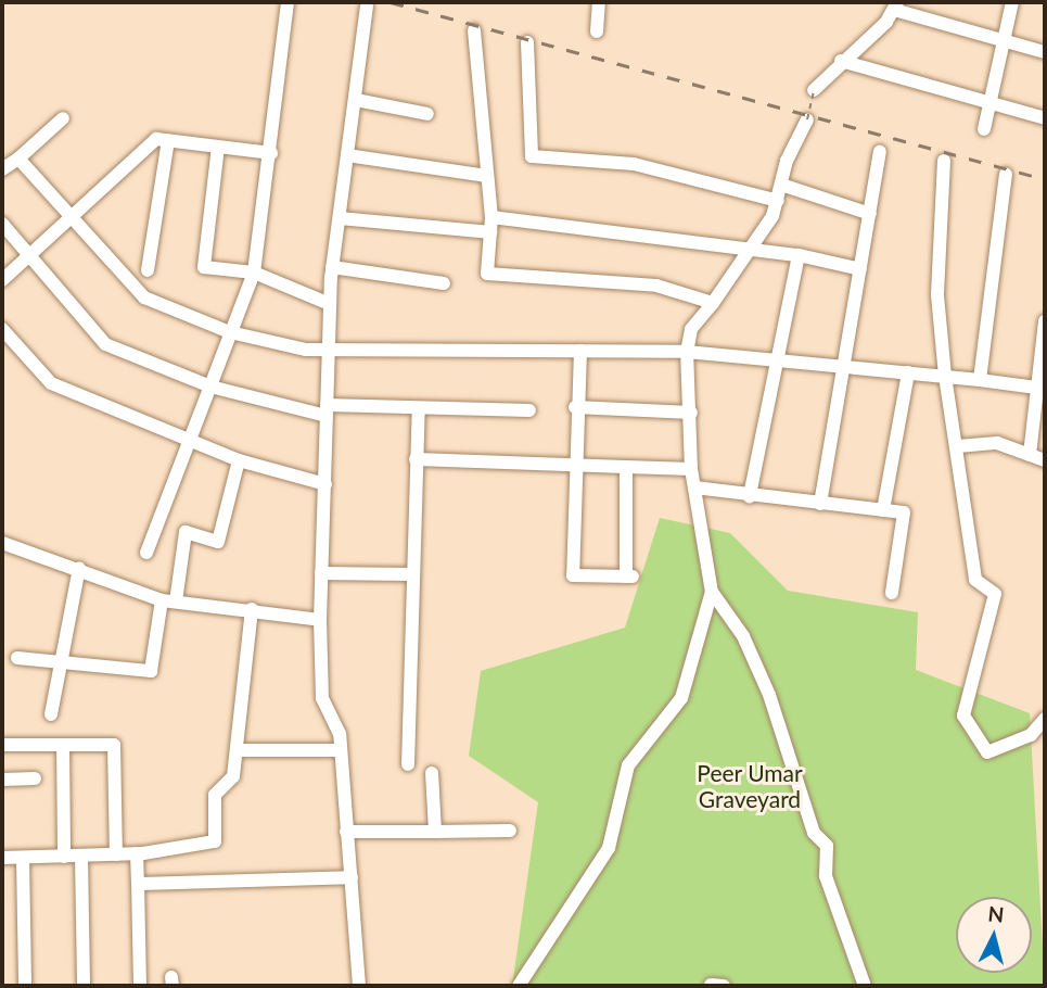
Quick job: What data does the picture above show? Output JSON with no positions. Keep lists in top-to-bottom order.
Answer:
{
  "parks": ["Peer Umar Graveyard"],
  "north": "top"
}
